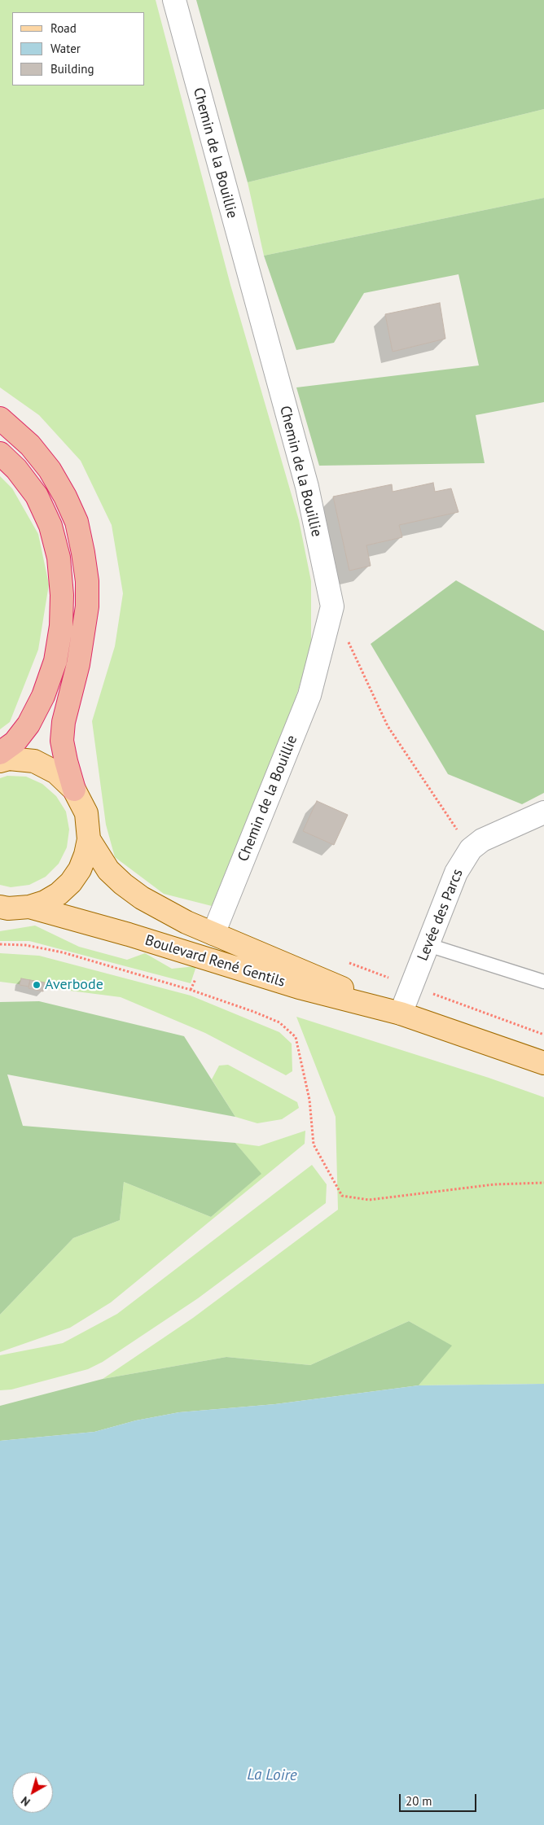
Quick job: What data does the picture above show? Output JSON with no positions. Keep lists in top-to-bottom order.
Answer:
{
  "streets": {
    "main road": ["Boulevard René Gentils"],
    "street": ["Chemin de la Bouillie", "Levée des Parcs"]
  },
  "crossings": [
    ["Chemin de la Bouillie", "Boulevard René Gentils"],
    ["Levée des Parcs", "Boulevard René Gentils"]
  ],
  "water": ["La Loire"],
  "places": ["Averbode"],
  "legend": ["Road", "Water", "Building"],
  "scale_bar": "20 m",
  "north": "bottom left"
}
